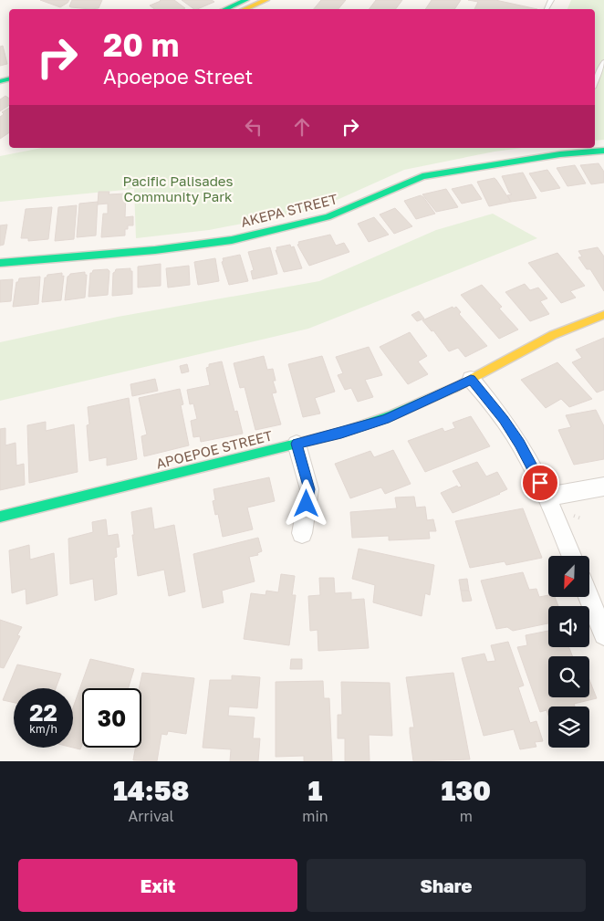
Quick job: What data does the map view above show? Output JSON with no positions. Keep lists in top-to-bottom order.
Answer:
{
  "streets": {
    "street": ["AKEPA STREET", "APOEPOE STREET"]
  },
  "parks": ["Pacific Palisades Community Park"],
  "north": "bottom left",
  "page": {
    "turn": ["20 m", "Apoepoe Street"],
    "speed": "22 km/h",
    "limit": "30",
    "eta": [
      "14:58",
      "Arrival",
      "1",
      "min",
      "130",
      "m"
    ],
    "buttons": ["Exit", "Share"]
  }
}
